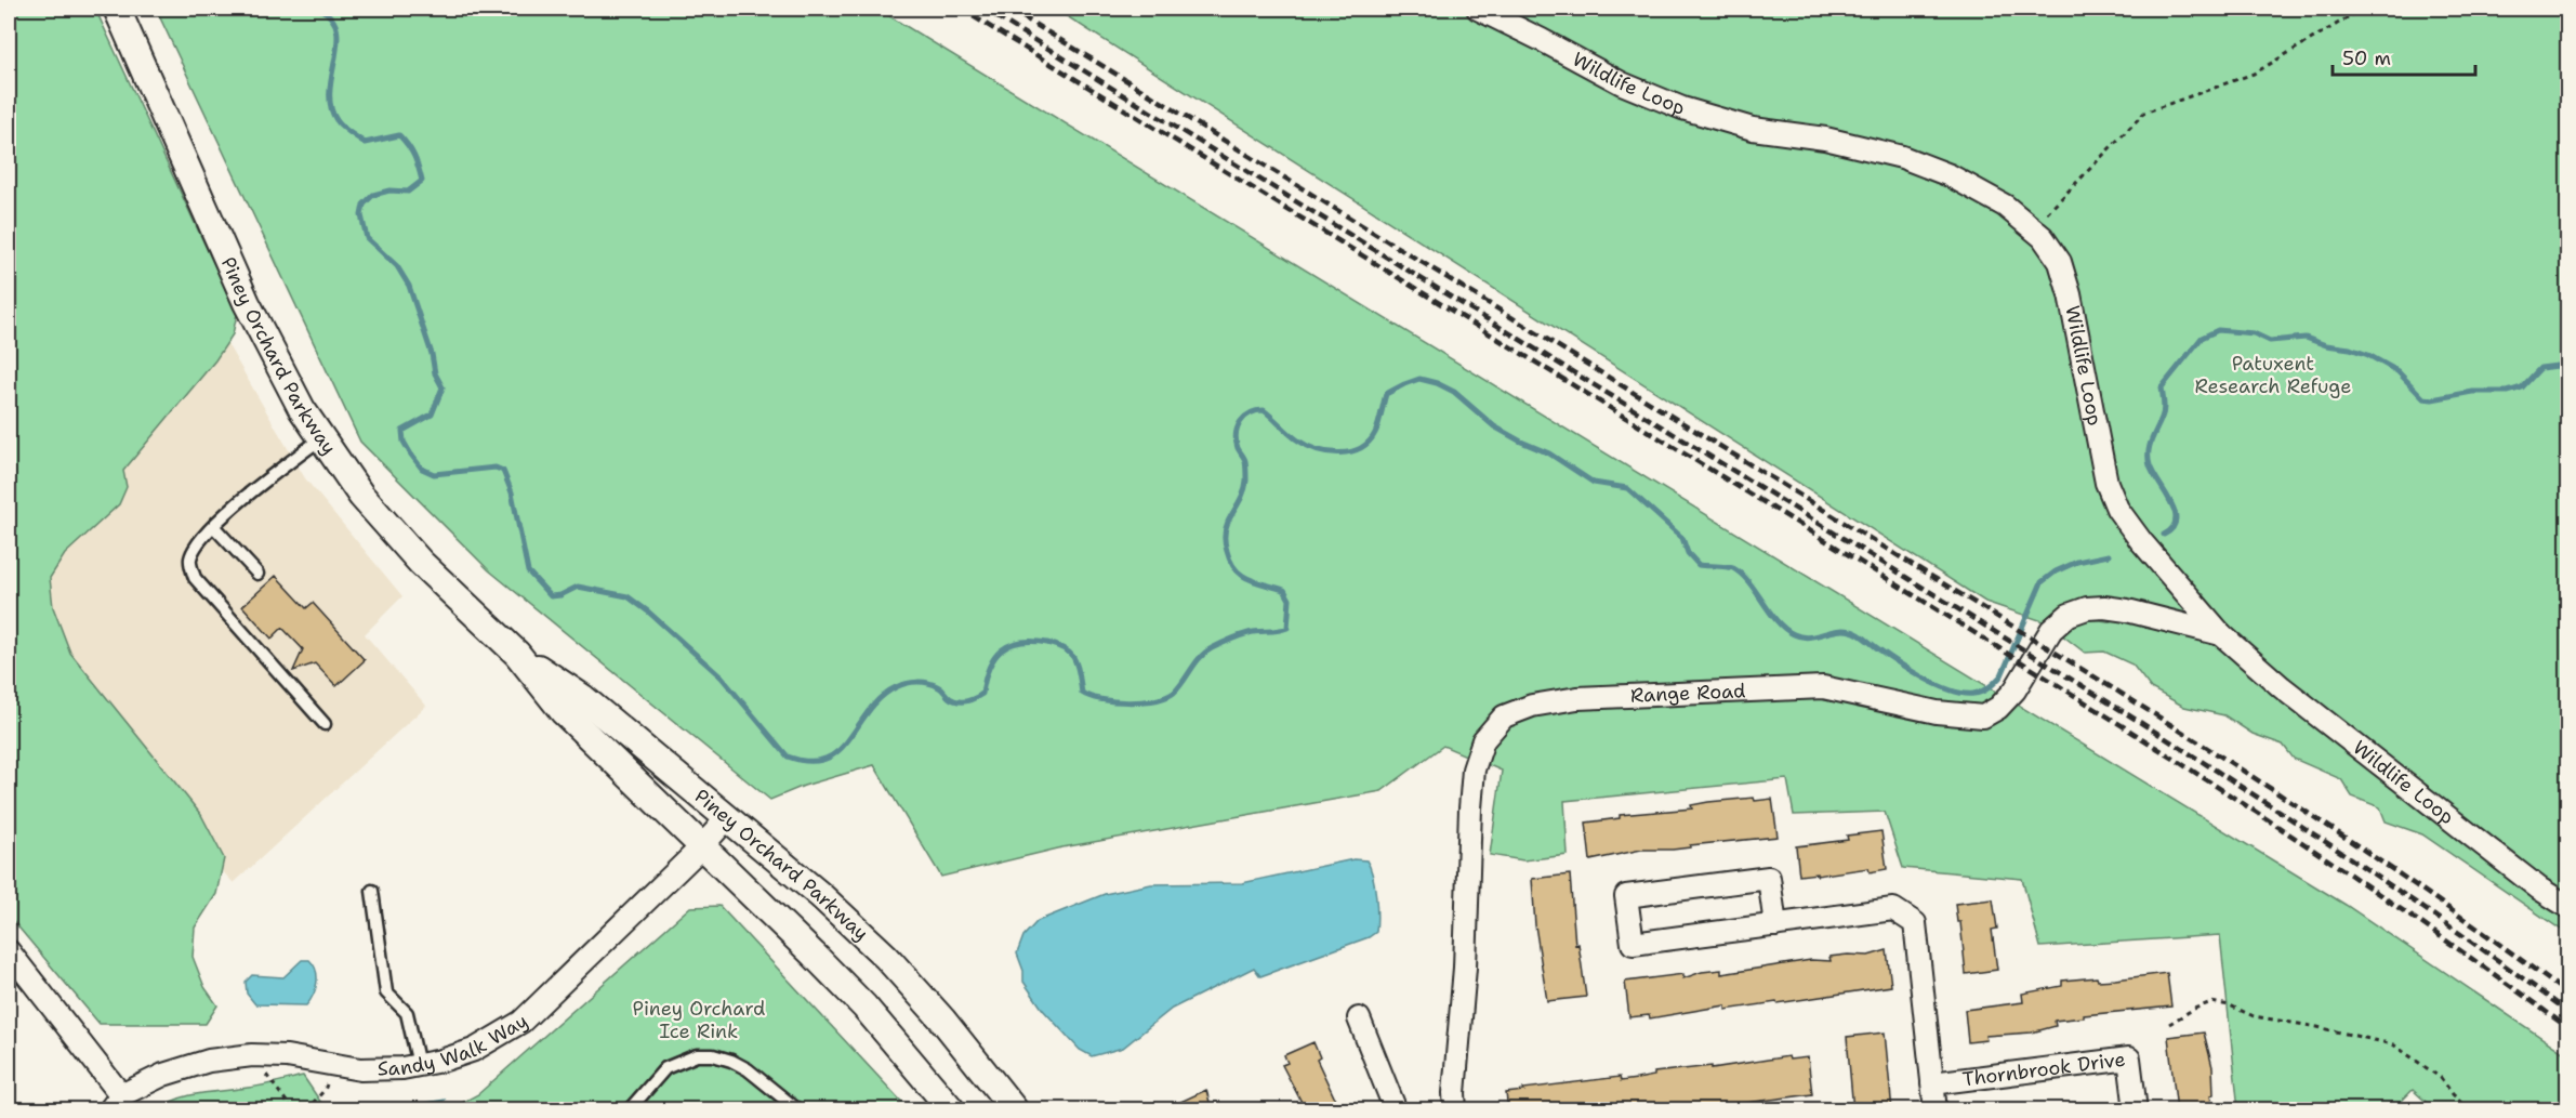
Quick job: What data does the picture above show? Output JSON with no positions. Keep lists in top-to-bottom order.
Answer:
{
  "streets": {
    "street": [
      "Wildlife Loop",
      "Piney Orchard Parkway",
      "Range Road",
      "Sandy Walk Way",
      "Thornbrook Drive"
    ]
  },
  "crossings": [
    ["Wildlife Loop", "Range Road"],
    ["Piney Orchard Parkway", "Sandy Walk Way"]
  ],
  "parks": ["Patuxent Research Refuge", "Piney Orchard Ice Rink"],
  "scale_bar": "50 m"
}
